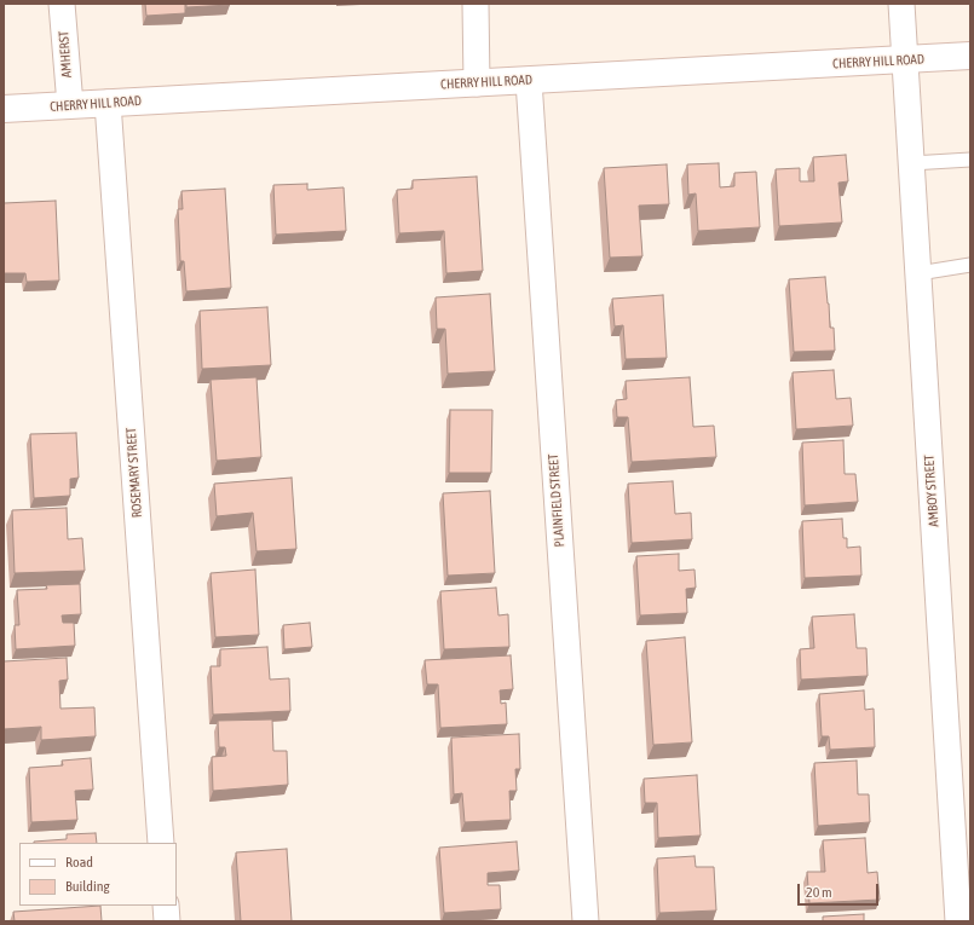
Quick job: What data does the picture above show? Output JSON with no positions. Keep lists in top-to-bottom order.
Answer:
{
  "streets": {
    "main road": ["CHERRY HILL ROAD"],
    "street": [
      "AMHERST",
      "ROSEMARY STREET",
      "AMBOY STREET",
      "PLAINFIELD STREET"
    ]
  },
  "crossings": [
    ["AMHERST", "CHERRY HILL ROAD"],
    ["CHERRY HILL ROAD", "ROSEMARY STREET"],
    ["CHERRY HILL ROAD", "AMBOY STREET"],
    ["CHERRY HILL ROAD", "PLAINFIELD STREET"]
  ],
  "legend": ["Road", "Building"],
  "scale_bar": "20 m"
}
